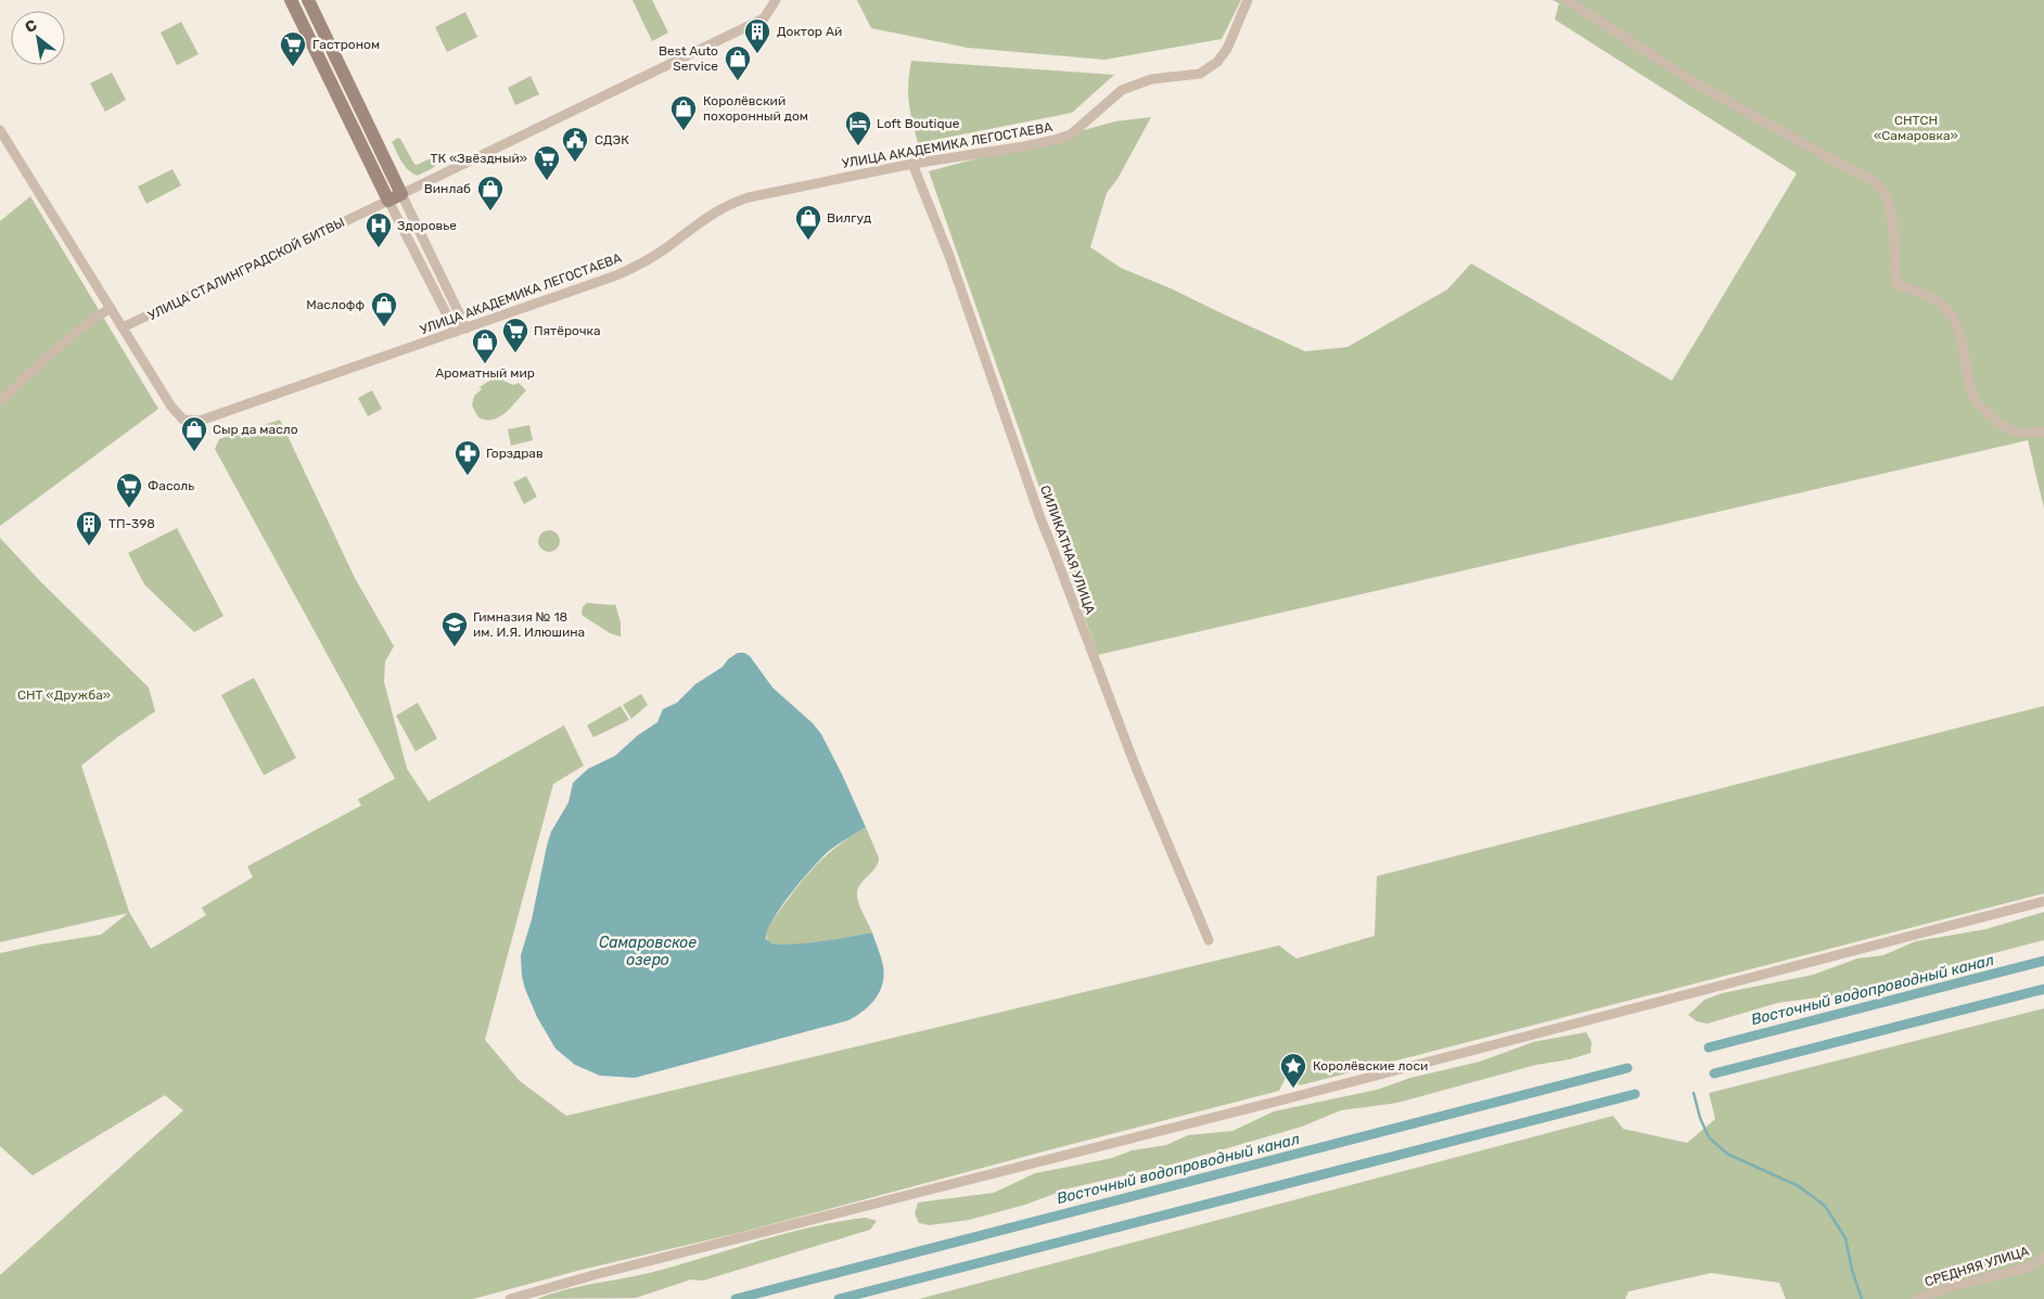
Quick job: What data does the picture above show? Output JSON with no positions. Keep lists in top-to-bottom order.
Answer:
{
  "streets": {
    "street": [
      "УЛИЦА АКАДЕМИКА ЛЕГОСТАЕВА",
      "УЛИЦА СТАЛИНГРАДСКОЙ БИТВЫ",
      "СИЛИКАТНАЯ УЛИЦА",
      "СРЕДНЯЯ УЛИЦА"
    ]
  },
  "crossings": [
    ["УЛИЦА АКАДЕМИКА ЛЕГОСТАЕВА", "УЛИЦА СТАЛИНГРАДСКОЙ БИТВЫ"],
    ["УЛИЦА АКАДЕМИКА ЛЕГОСТАЕВА", "СИЛИКАТНАЯ УЛИЦА"]
  ],
  "water": ["Самаровское озеро", "Восточный водопроводный канал"],
  "parks": ["СНТСН «Самаровка»", "СНТ «Дружба»"],
  "places": {
    "building": ["Доктор Ай", "ТП-398"],
    "supermarket": [
      "Гастроном",
      "ТК «Звёздный»",
      "Пятёрочка",
      "Фасоль"
    ],
    "shop": [
      "Best Auto Service",
      "Королёвский похоронный дом",
      "Винлаб",
      "Вилгуд",
      "Маслофф",
      "Ароматный мир",
      "Сыр да масло"
    ],
    "hotel": ["Loft Boutique"],
    "public building": ["СДЭК"],
    "hospital": ["Здоровье"],
    "pharmacy": ["Горздрав"],
    "school or university": ["Гимназия № 18 им. И.Я. Илюшина"],
    "place": ["Королёвские лоси"]
  },
  "north": "top left"
}
